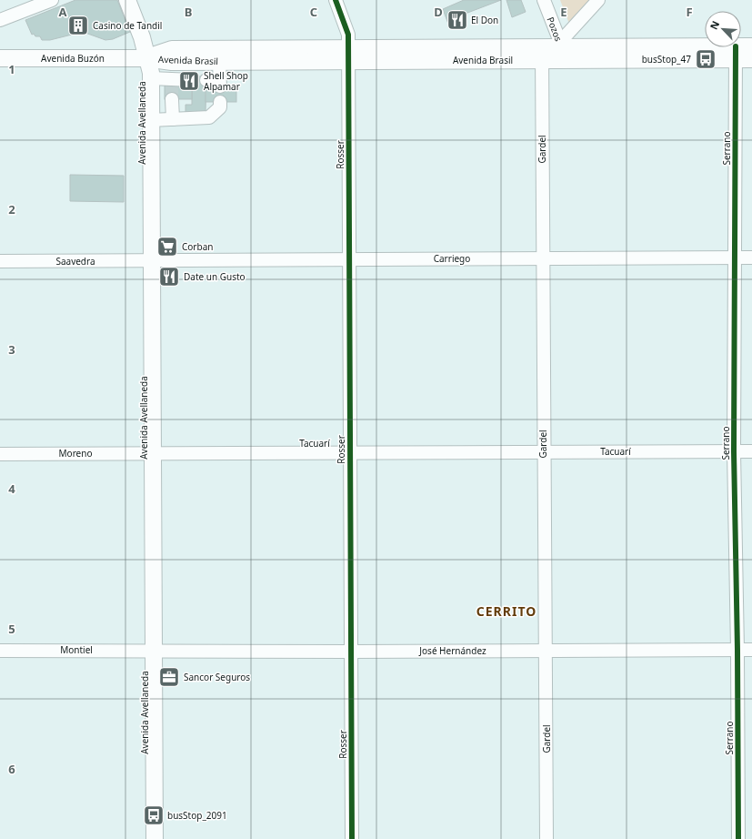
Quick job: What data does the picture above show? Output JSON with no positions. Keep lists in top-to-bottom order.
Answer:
{
  "streets": {
    "main road": ["Avenida Buzón", "Avenida Brasil", "Avenida Avellaneda"],
    "street": [
      "Pozos",
      "Serrano",
      "Gardel",
      "Rosser",
      "Carriego",
      "Saavedra",
      "Tacuarí",
      "Moreno",
      "Montiel",
      "José Hernández"
    ]
  },
  "crossings": [
    ["Pozos", "Avenida Brasil"],
    ["Avenida Buzón", "Avenida Brasil"],
    ["Avenida Buzón", "Avenida Avellaneda"],
    ["Avenida Brasil", "Avenida Avellaneda"],
    ["Avenida Brasil", "Serrano"],
    ["Avenida Brasil", "Gardel"],
    ["Avenida Brasil", "Rosser"],
    ["Avenida Avellaneda", "Carriego"],
    ["Avenida Avellaneda", "Saavedra"],
    ["Avenida Avellaneda", "Tacuarí"],
    ["Avenida Avellaneda", "Moreno"],
    ["Avenida Avellaneda", "Montiel"],
    ["Avenida Avellaneda", "José Hernández"],
    ["Serrano", "Carriego"],
    ["Serrano", "Tacuarí"],
    ["Serrano", "José Hernández"],
    ["Gardel", "Carriego"],
    ["Gardel", "Tacuarí"],
    ["Gardel", "José Hernández"],
    ["Rosser", "Carriego"],
    ["Rosser", "Tacuarí"],
    ["Rosser", "José Hernández"],
    ["Carriego", "Saavedra"],
    ["Tacuarí", "Moreno"],
    ["Montiel", "José Hernández"]
  ],
  "districts": ["CERRITO"],
  "places": {
    "restaurant": ["El Don", "Shell Shop Alpamar", "Date un Gusto"],
    "building": ["Casino de Tandil"],
    "bus stop": ["busStop_47", "busStop_2091"],
    "supermarket": ["Corban"],
    "office": ["Sancor Seguros"]
  },
  "north": "top left",
  "grid": {
    "columns": [
      "A",
      "B",
      "C",
      "D",
      "E",
      "F"
    ],
    "rows": [
      "1",
      "2",
      "3",
      "4",
      "5",
      "6"
    ]
  }
}
